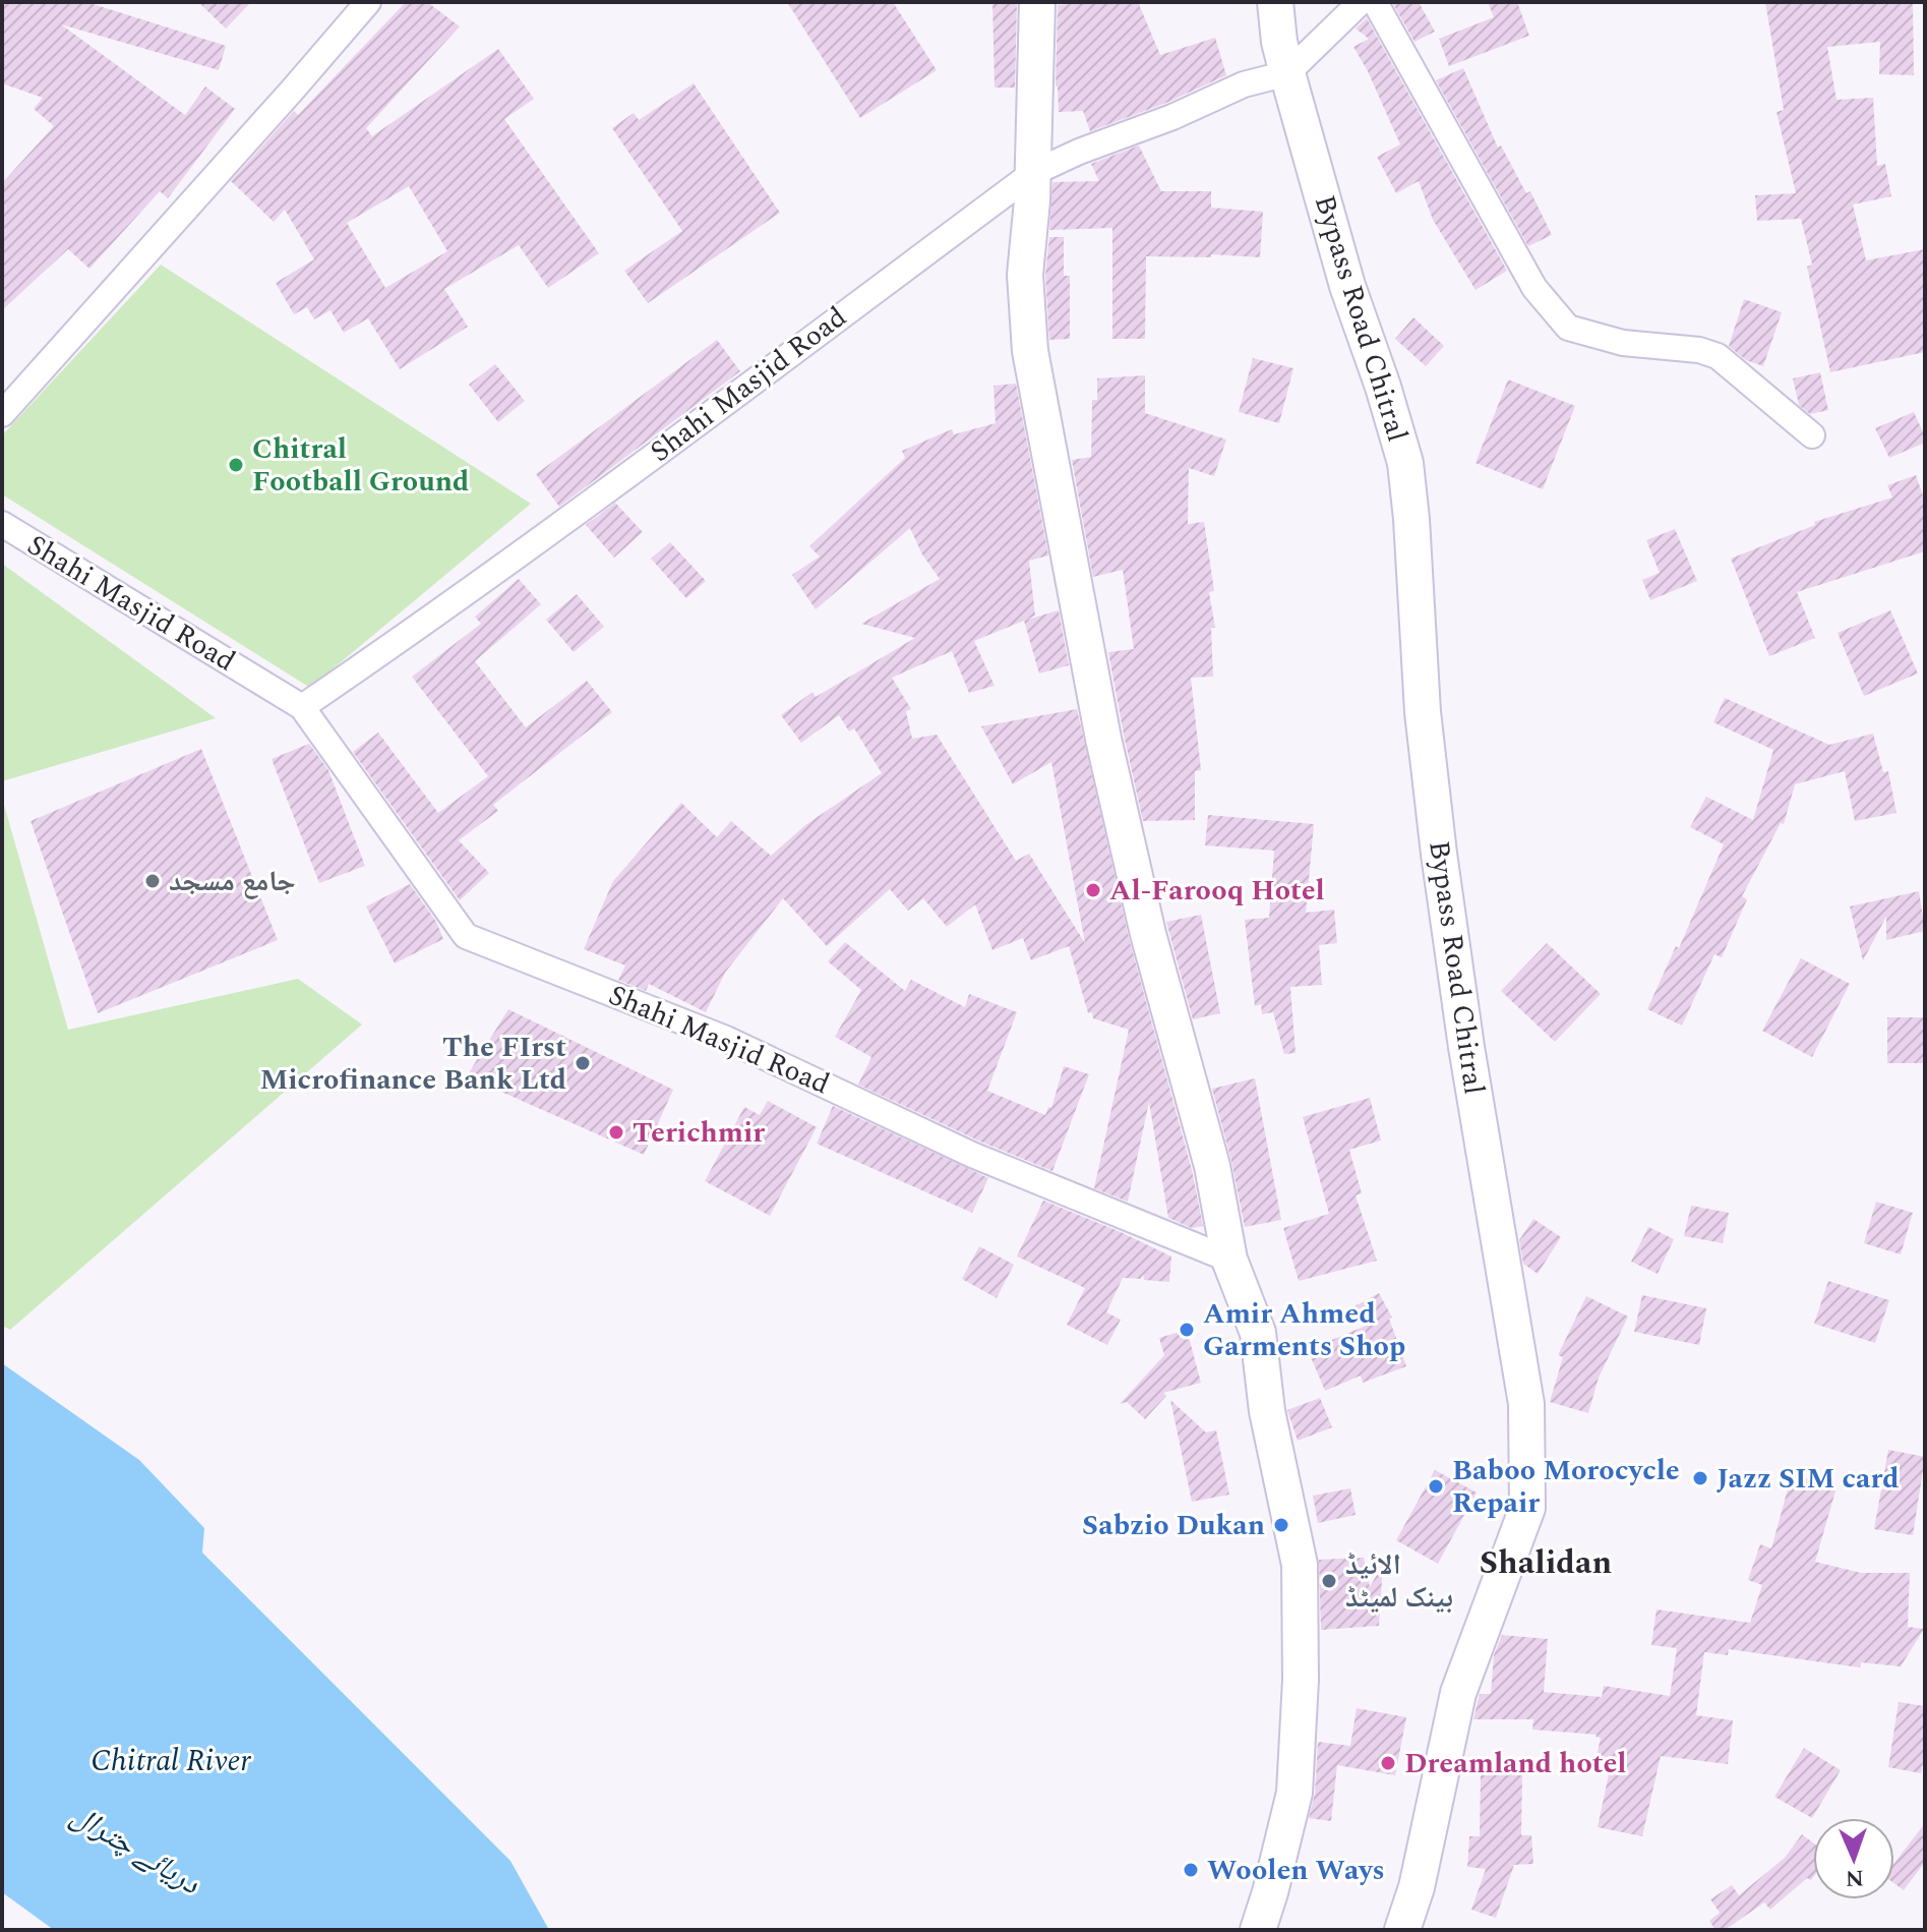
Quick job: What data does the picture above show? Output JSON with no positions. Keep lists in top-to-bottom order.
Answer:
{
  "streets": {
    "street": ["Bypass Road Chitral", "Shahi Masjid Road"]
  },
  "crossings": [
    ["Bypass Road Chitral", "Shahi Masjid Road"]
  ],
  "districts": ["Shalidan"],
  "water": ["Chitral River", "دریائے چترال"],
  "places": [
    "Chitral Football Ground",
    "جامع مسجد",
    "Al-Farooq Hotel",
    "The FIrst Microfinance Bank Ltd",
    "Terichmir",
    "Amir Ahmed Garments Shop",
    "Jazz SIM card",
    "Baboo Morocycle Repair",
    "Sabzio Dukan",
    "الائیڈ بینک لمیٹڈ",
    "Dreamland hotel",
    "Woolen Ways"
  ],
  "north": "bottom"
}
